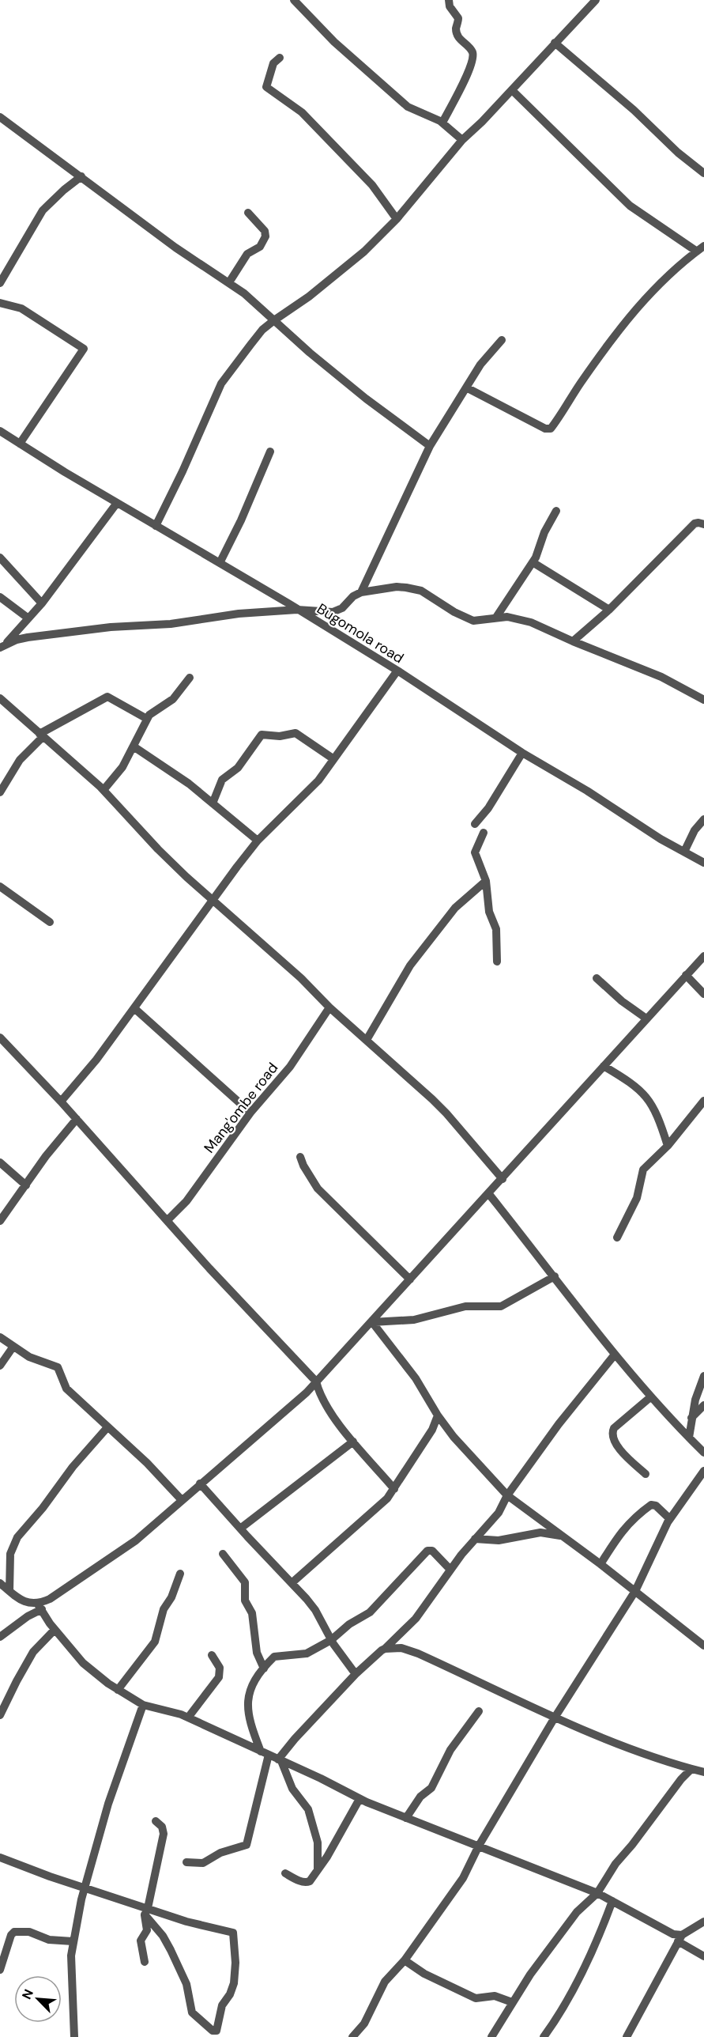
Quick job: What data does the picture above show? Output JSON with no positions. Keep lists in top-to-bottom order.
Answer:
{
  "streets": {
    "street": ["Bugomola road", "Mang'ombe road"]
  },
  "north": "top left"
}
